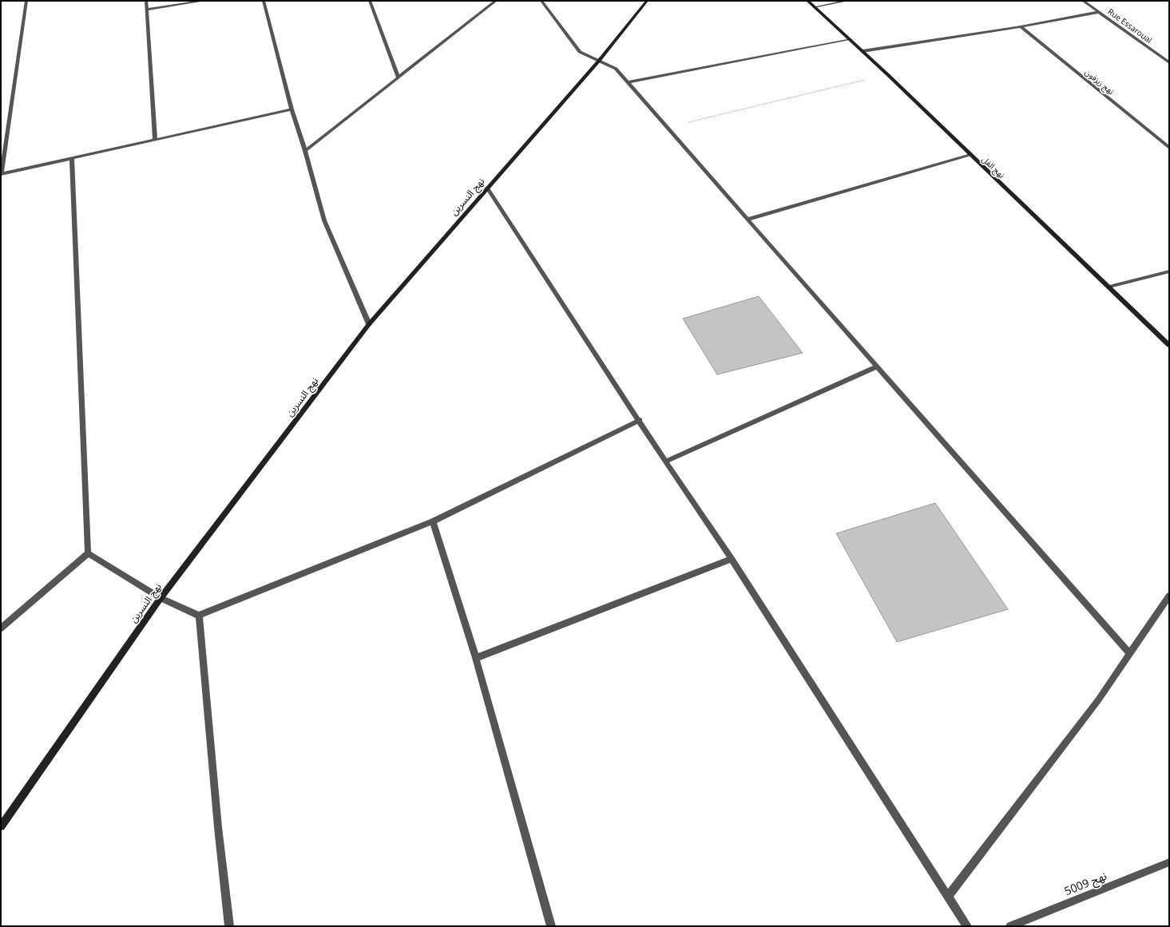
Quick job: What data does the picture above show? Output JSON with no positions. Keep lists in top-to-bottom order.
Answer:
{
  "streets": {
    "street": [
      "Rue Essaroual",
      "نهج زيزفون",
      "نهج الفل",
      "نهج النسرين",
      "نهج 5009"
    ]
  }
}
